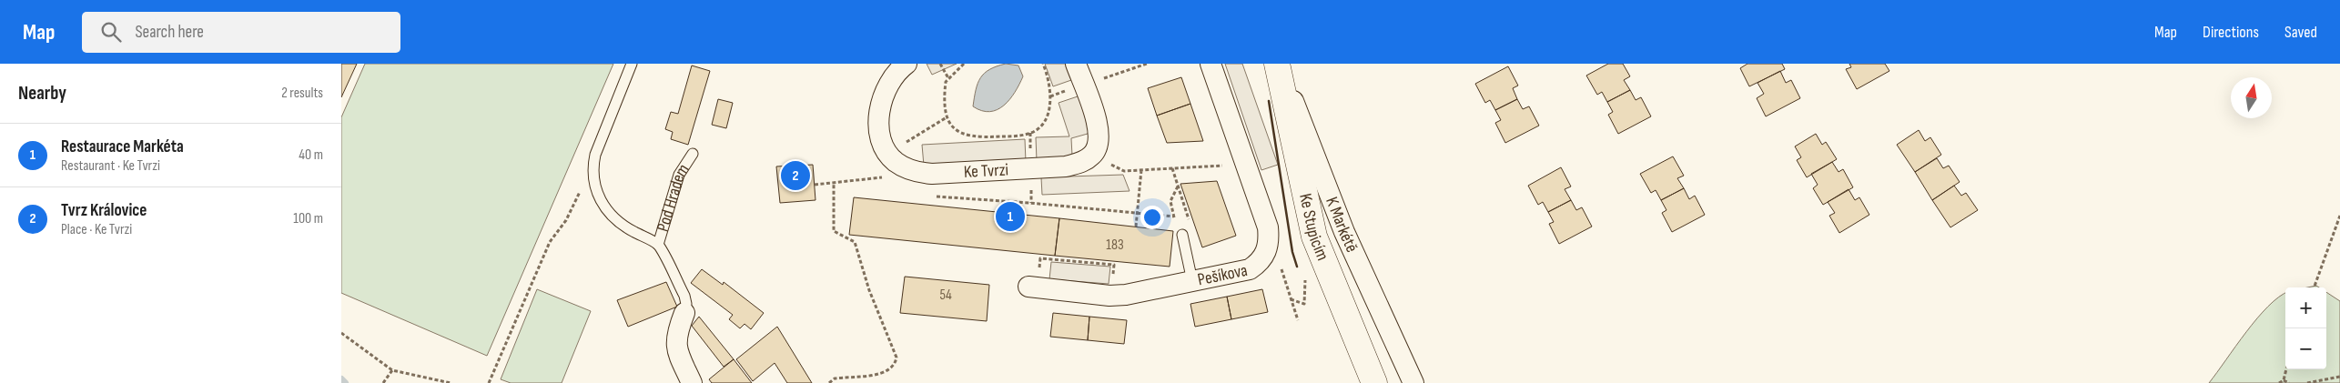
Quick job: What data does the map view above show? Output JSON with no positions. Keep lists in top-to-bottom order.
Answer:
{
  "streets": {
    "street": [
      "Ke Tvrzi",
      "Pod Hradem",
      "K Markétě",
      "Ke Stupicím",
      "Pešíkova"
    ]
  },
  "crossings": [
    ["K Markétě", "Ke Stupicím"]
  ],
  "house_numbers": ["183", "54"],
  "north": "top",
  "page": {
    "header": "Map",
    "search": "Search here",
    "nav": ["Map", "Directions", "Saved"],
    "heading": ["Nearby", "2 results"],
    "list": [
      {
        "mark": "1",
        "name": "Restaurace Markéta",
        "note": "Restaurant · Ke Tvrzi",
        "value": "40 m"
      },
      {
        "mark": "2",
        "name": "Tvrz Královice",
        "note": "Place · Ke Tvrzi",
        "value": "100 m"
      }
    ],
    "pins": ["2", "1"],
    "map_buttons": ["+", "−"]
  }
}
